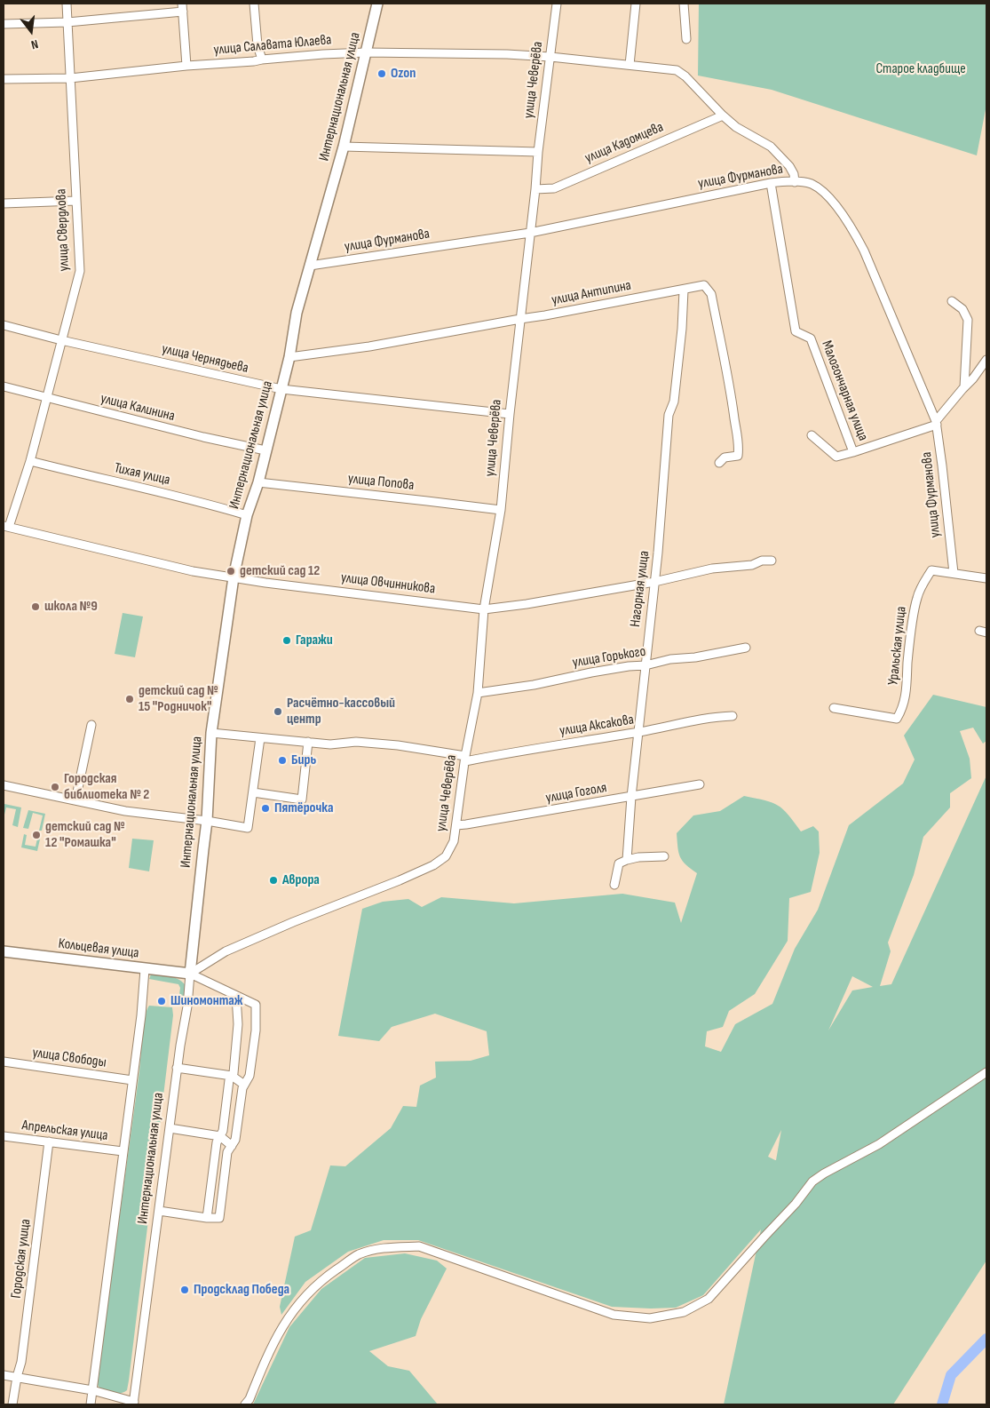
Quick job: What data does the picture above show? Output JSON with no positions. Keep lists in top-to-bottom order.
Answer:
{
  "streets": {
    "main road": ["Интернациональная улица", "Кольцевая улица"],
    "street": [
      "улица Салавата Юлаева",
      "улица Чеверёва",
      "улица Кадомцева",
      "улица Фурманова",
      "улица Свердлова",
      "улица Антипина",
      "улица Чернядьева",
      "Малогончарная улица",
      "улица Калинина",
      "Тихая улица",
      "улица Попова",
      "улица Овчинникова",
      "Нагорная улица",
      "Уральская улица",
      "улица Горького",
      "улица Аксакова",
      "улица Гоголя",
      "улица Свободы",
      "Апрельская улица",
      "Городская улица"
    ]
  },
  "crossings": [
    ["улица Салавата Юлаева", "улица Чеверёва"],
    ["улица Салавата Юлаева", "Интернациональная улица"],
    ["улица Салавата Юлаева", "улица Кадомцева"],
    ["улица Салавата Юлаева", "улица Свердлова"],
    ["улица Чеверёва", "Интернациональная улица"],
    ["улица Чеверёва", "улица Кадомцева"],
    ["улица Чеверёва", "улица Фурманова"],
    ["улица Чеверёва", "улица Антипина"],
    ["улица Чеверёва", "улица Чернядьева"],
    ["улица Чеверёва", "улица Попова"],
    ["улица Чеверёва", "улица Овчинникова"],
    ["улица Чеверёва", "улица Горького"],
    ["улица Чеверёва", "улица Аксакова"],
    ["улица Чеверёва", "улица Гоголя"],
    ["улица Чеверёва", "Кольцевая улица"],
    ["Интернациональная улица", "улица Фурманова"],
    ["Интернациональная улица", "улица Антипина"],
    ["Интернациональная улица", "улица Чернядьева"],
    ["Интернациональная улица", "улица Калинина"],
    ["Интернациональная улица", "Тихая улица"],
    ["Интернациональная улица", "улица Попова"],
    ["Интернациональная улица", "улица Овчинникова"],
    ["Интернациональная улица", "улица Аксакова"],
    ["Интернациональная улица", "Кольцевая улица"],
    ["Интернациональная улица", "улица Свободы"],
    ["Интернациональная улица", "Апрельская улица"],
    ["улица Фурманова", "Малогончарная улица"],
    ["улица Фурманова", "Уральская улица"],
    ["улица Свердлова", "улица Чернядьева"],
    ["улица Свердлова", "улица Калинина"],
    ["улица Свердлова", "Тихая улица"],
    ["улица Свердлова", "улица Овчинникова"],
    ["улица Антипина", "Нагорная улица"],
    ["улица Овчинникова", "Нагорная улица"],
    ["Нагорная улица", "улица Горького"],
    ["Нагорная улица", "улица Аксакова"],
    ["Нагорная улица", "улица Гоголя"],
    ["Апрельская улица", "Городская улица"]
  ],
  "parks": ["Старое кладбище"],
  "places": [
    "Ozon",
    "детский сад 12",
    "школа №9",
    "Гаражи",
    "детский сад № 15 \"Родничок\"",
    "Расчётно-кассовый центр",
    "Бирь",
    "Городская библиотека № 2",
    "Пятёрочка",
    "детский сад № 12 \"Ромашка\"",
    "Аврора",
    "Шиномонтаж",
    "Продсклад Победа"
  ],
  "north": "bottom"
}
